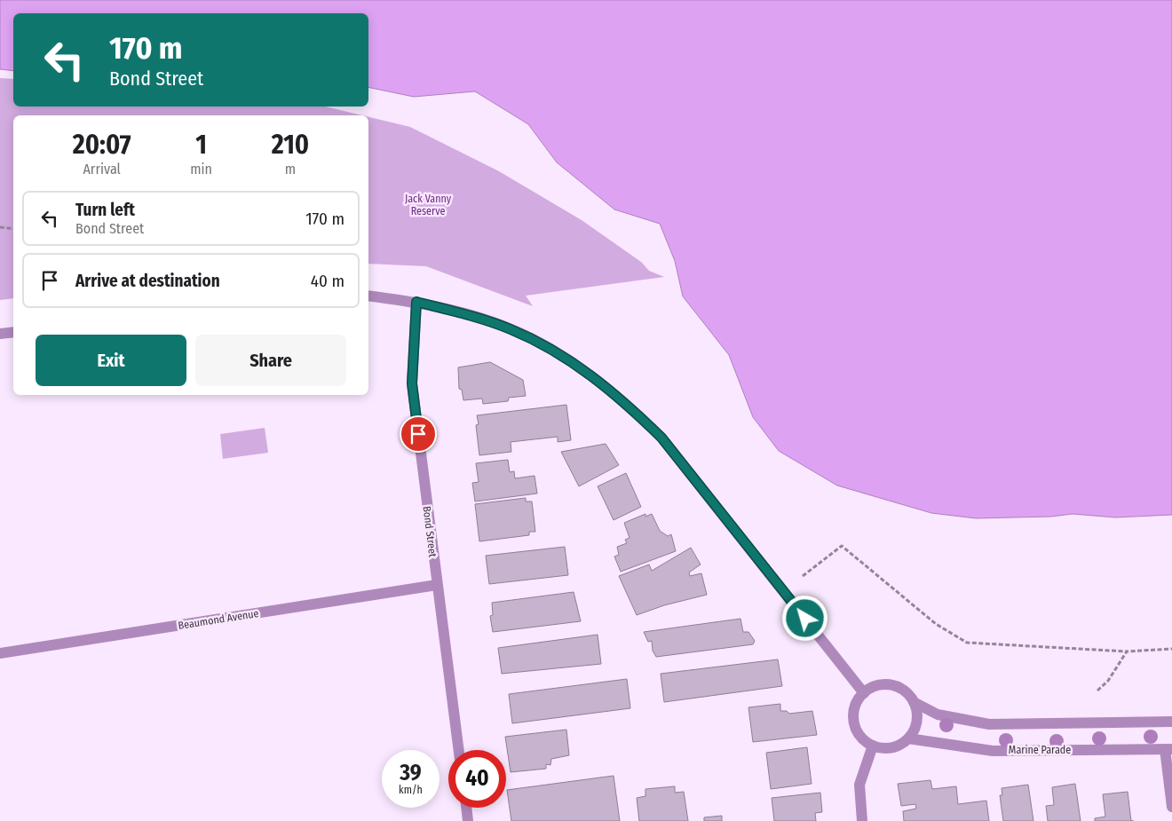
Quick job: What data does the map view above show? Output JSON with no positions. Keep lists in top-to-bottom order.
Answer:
{
  "streets": {
    "street": ["Bond Street", "Beaumond Avenue", "Marine Parade"]
  },
  "crossings": [
    ["Bond Street", "Beaumond Avenue"]
  ],
  "parks": ["Jack Vanny Reserve"],
  "page": {
    "turn": ["170 m", "Bond Street"],
    "eta": [
      "20:07",
      "Arrival",
      "1",
      "min",
      "210",
      "m"
    ],
    "list": [
      {
        "name": "Turn left",
        "note": "Bond Street",
        "value": "170 m"
      },
      {
        "name": "Arrive at destination",
        "value": "40 m"
      }
    ],
    "buttons": ["Exit", "Share"],
    "speed": "39 km/h",
    "limit": "40"
  }
}
